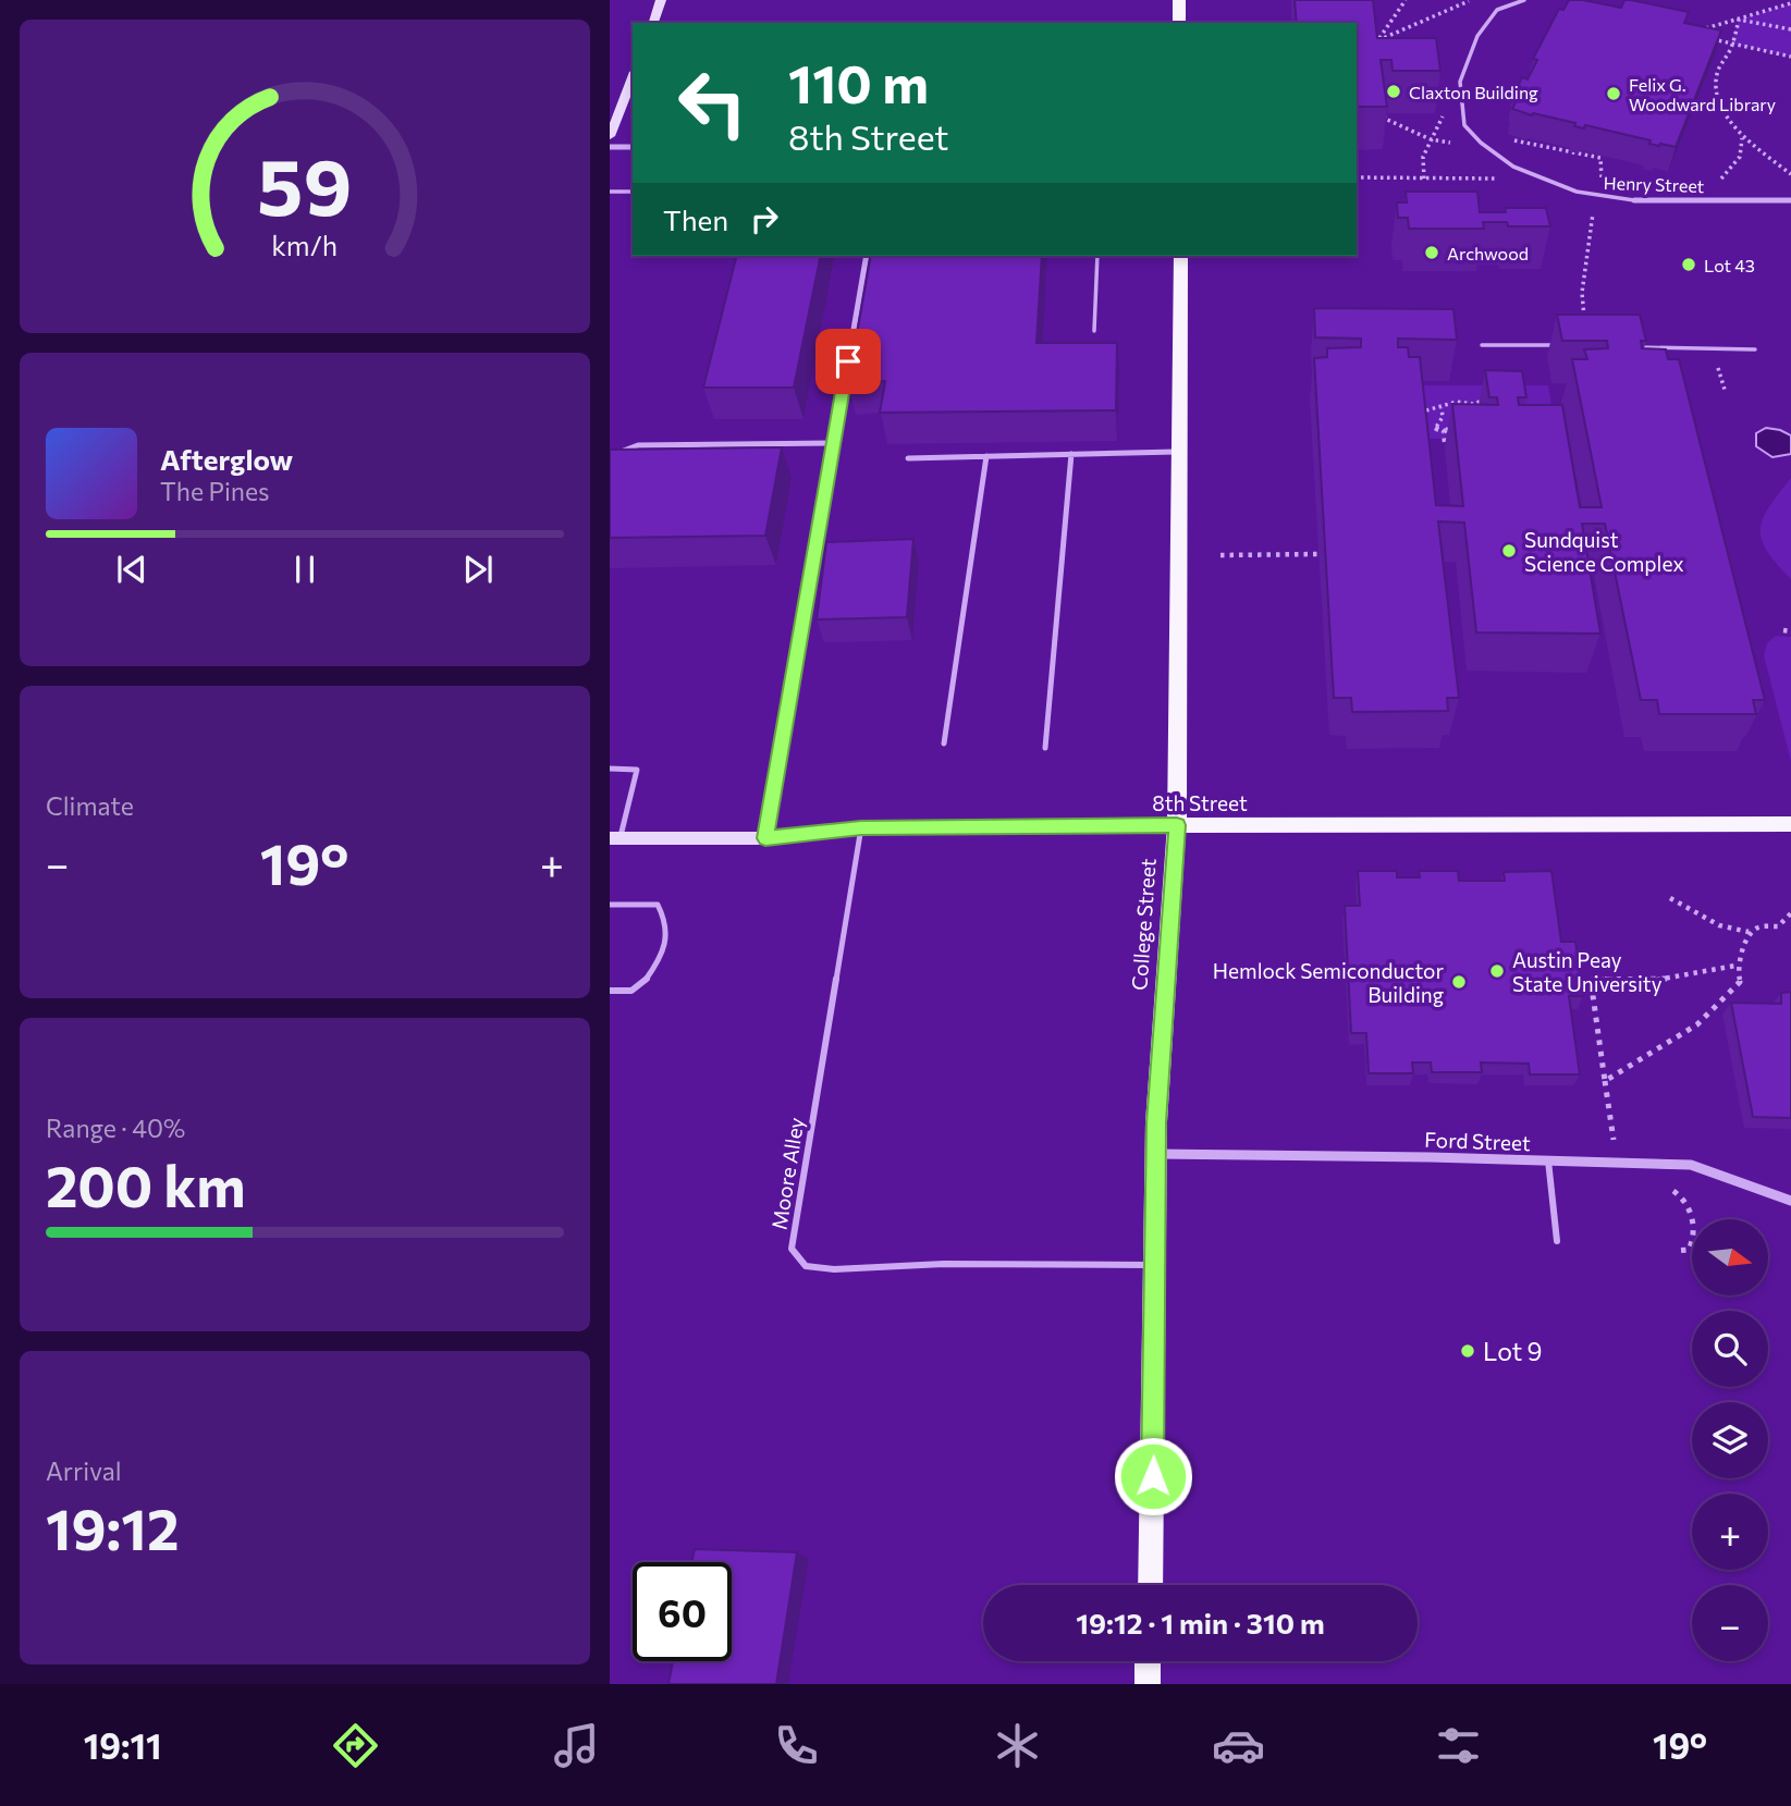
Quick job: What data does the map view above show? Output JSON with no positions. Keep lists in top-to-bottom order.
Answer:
{
  "streets": {
    "main road": ["8th Street", "College Street"],
    "street": ["Henry Street", "Ford Street"],
    "lane": ["Moore Alley"]
  },
  "crossings": [
    ["8th Street", "College Street"],
    ["8th Street", "Moore Alley"],
    ["College Street", "Ford Street"],
    ["College Street", "Moore Alley"]
  ],
  "places": [
    "Claxton Building",
    "Felix G. Woodward Library",
    "Archwood",
    "Lot 43",
    "Sundquist Science Complex",
    "Austin Peay State University",
    "Hemlock Semiconductor Building",
    "Lot 9"
  ],
  "north": "right",
  "page": {
    "turn": ["110 m", "8th Street"],
    "then": "Then",
    "song": ["Afterglow", "The Pines"],
    "tile": [
      "Climate",
      ["Range · 40%", "200 km"],
      ["Arrival", "19:12"]
    ],
    "heat": ["−", "19°", "+"],
    "map_buttons": ["+", "−"],
    "limit": "60",
    "trip": "19:12 · 1 min · 310 m",
    "tabs": ["19:11", "19°"],
    "gauge": ["59", "km/h"]
  }
}
